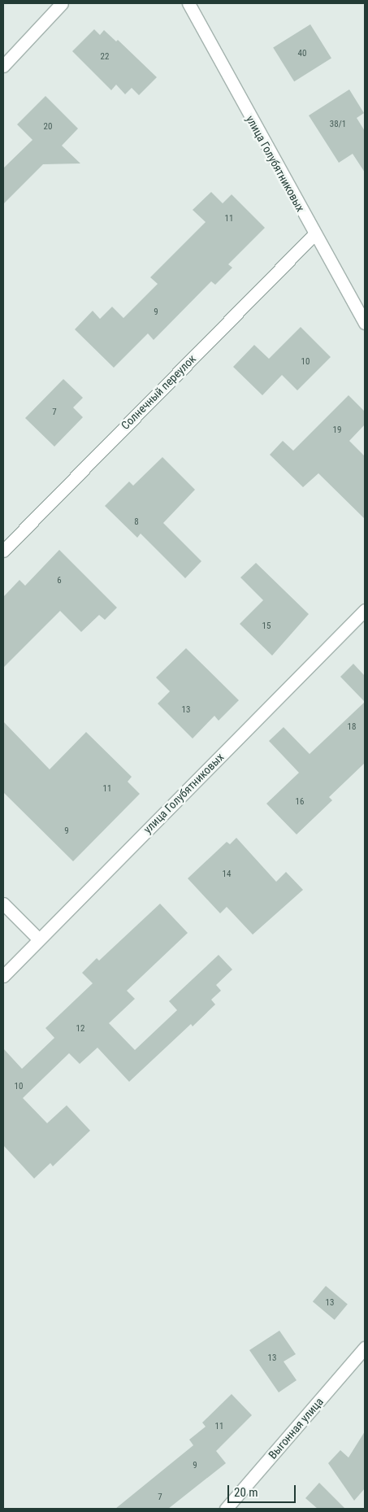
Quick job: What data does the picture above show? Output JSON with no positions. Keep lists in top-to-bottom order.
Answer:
{
  "streets": {
    "street": ["улица Голубятниковых", "Солнечный переулок", "Выгонная улица"]
  },
  "crossings": [
    ["улица Голубятниковых", "Солнечный переулок"]
  ],
  "house_numbers": [
    "40",
    "22",
    "38/1",
    "20",
    "11",
    "9",
    "10",
    "7",
    "19",
    "8",
    "6",
    "15",
    "13",
    "18",
    "11",
    "16",
    "9",
    "14",
    "12",
    "10",
    "13",
    "13",
    "11",
    "9",
    "7"
  ],
  "scale_bar": "20 m"
}
